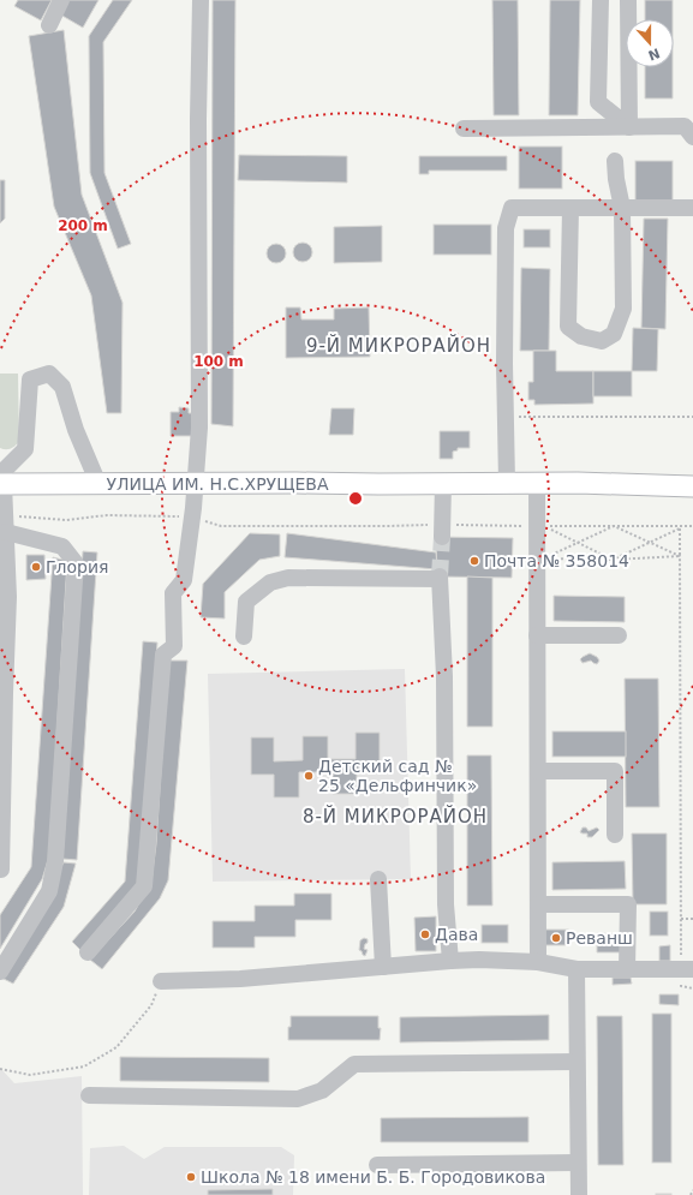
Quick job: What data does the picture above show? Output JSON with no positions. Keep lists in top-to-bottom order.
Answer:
{
  "streets": {
    "main road": ["УЛИЦА ИМ. Н.С.ХРУЩЕВА"]
  },
  "districts": ["9-Й МИКРОРАЙОН", "8-Й МИКРОРАЙОН"],
  "places": [
    "Почта № 358014",
    "Глория",
    "Детский сад № 25 «Дельфинчик»",
    "Дава",
    "Реванш",
    "Школа № 18 имени Б. Б. Городовикова"
  ],
  "north": "bottom",
  "rings": ["200 m", "100 m"]
}
